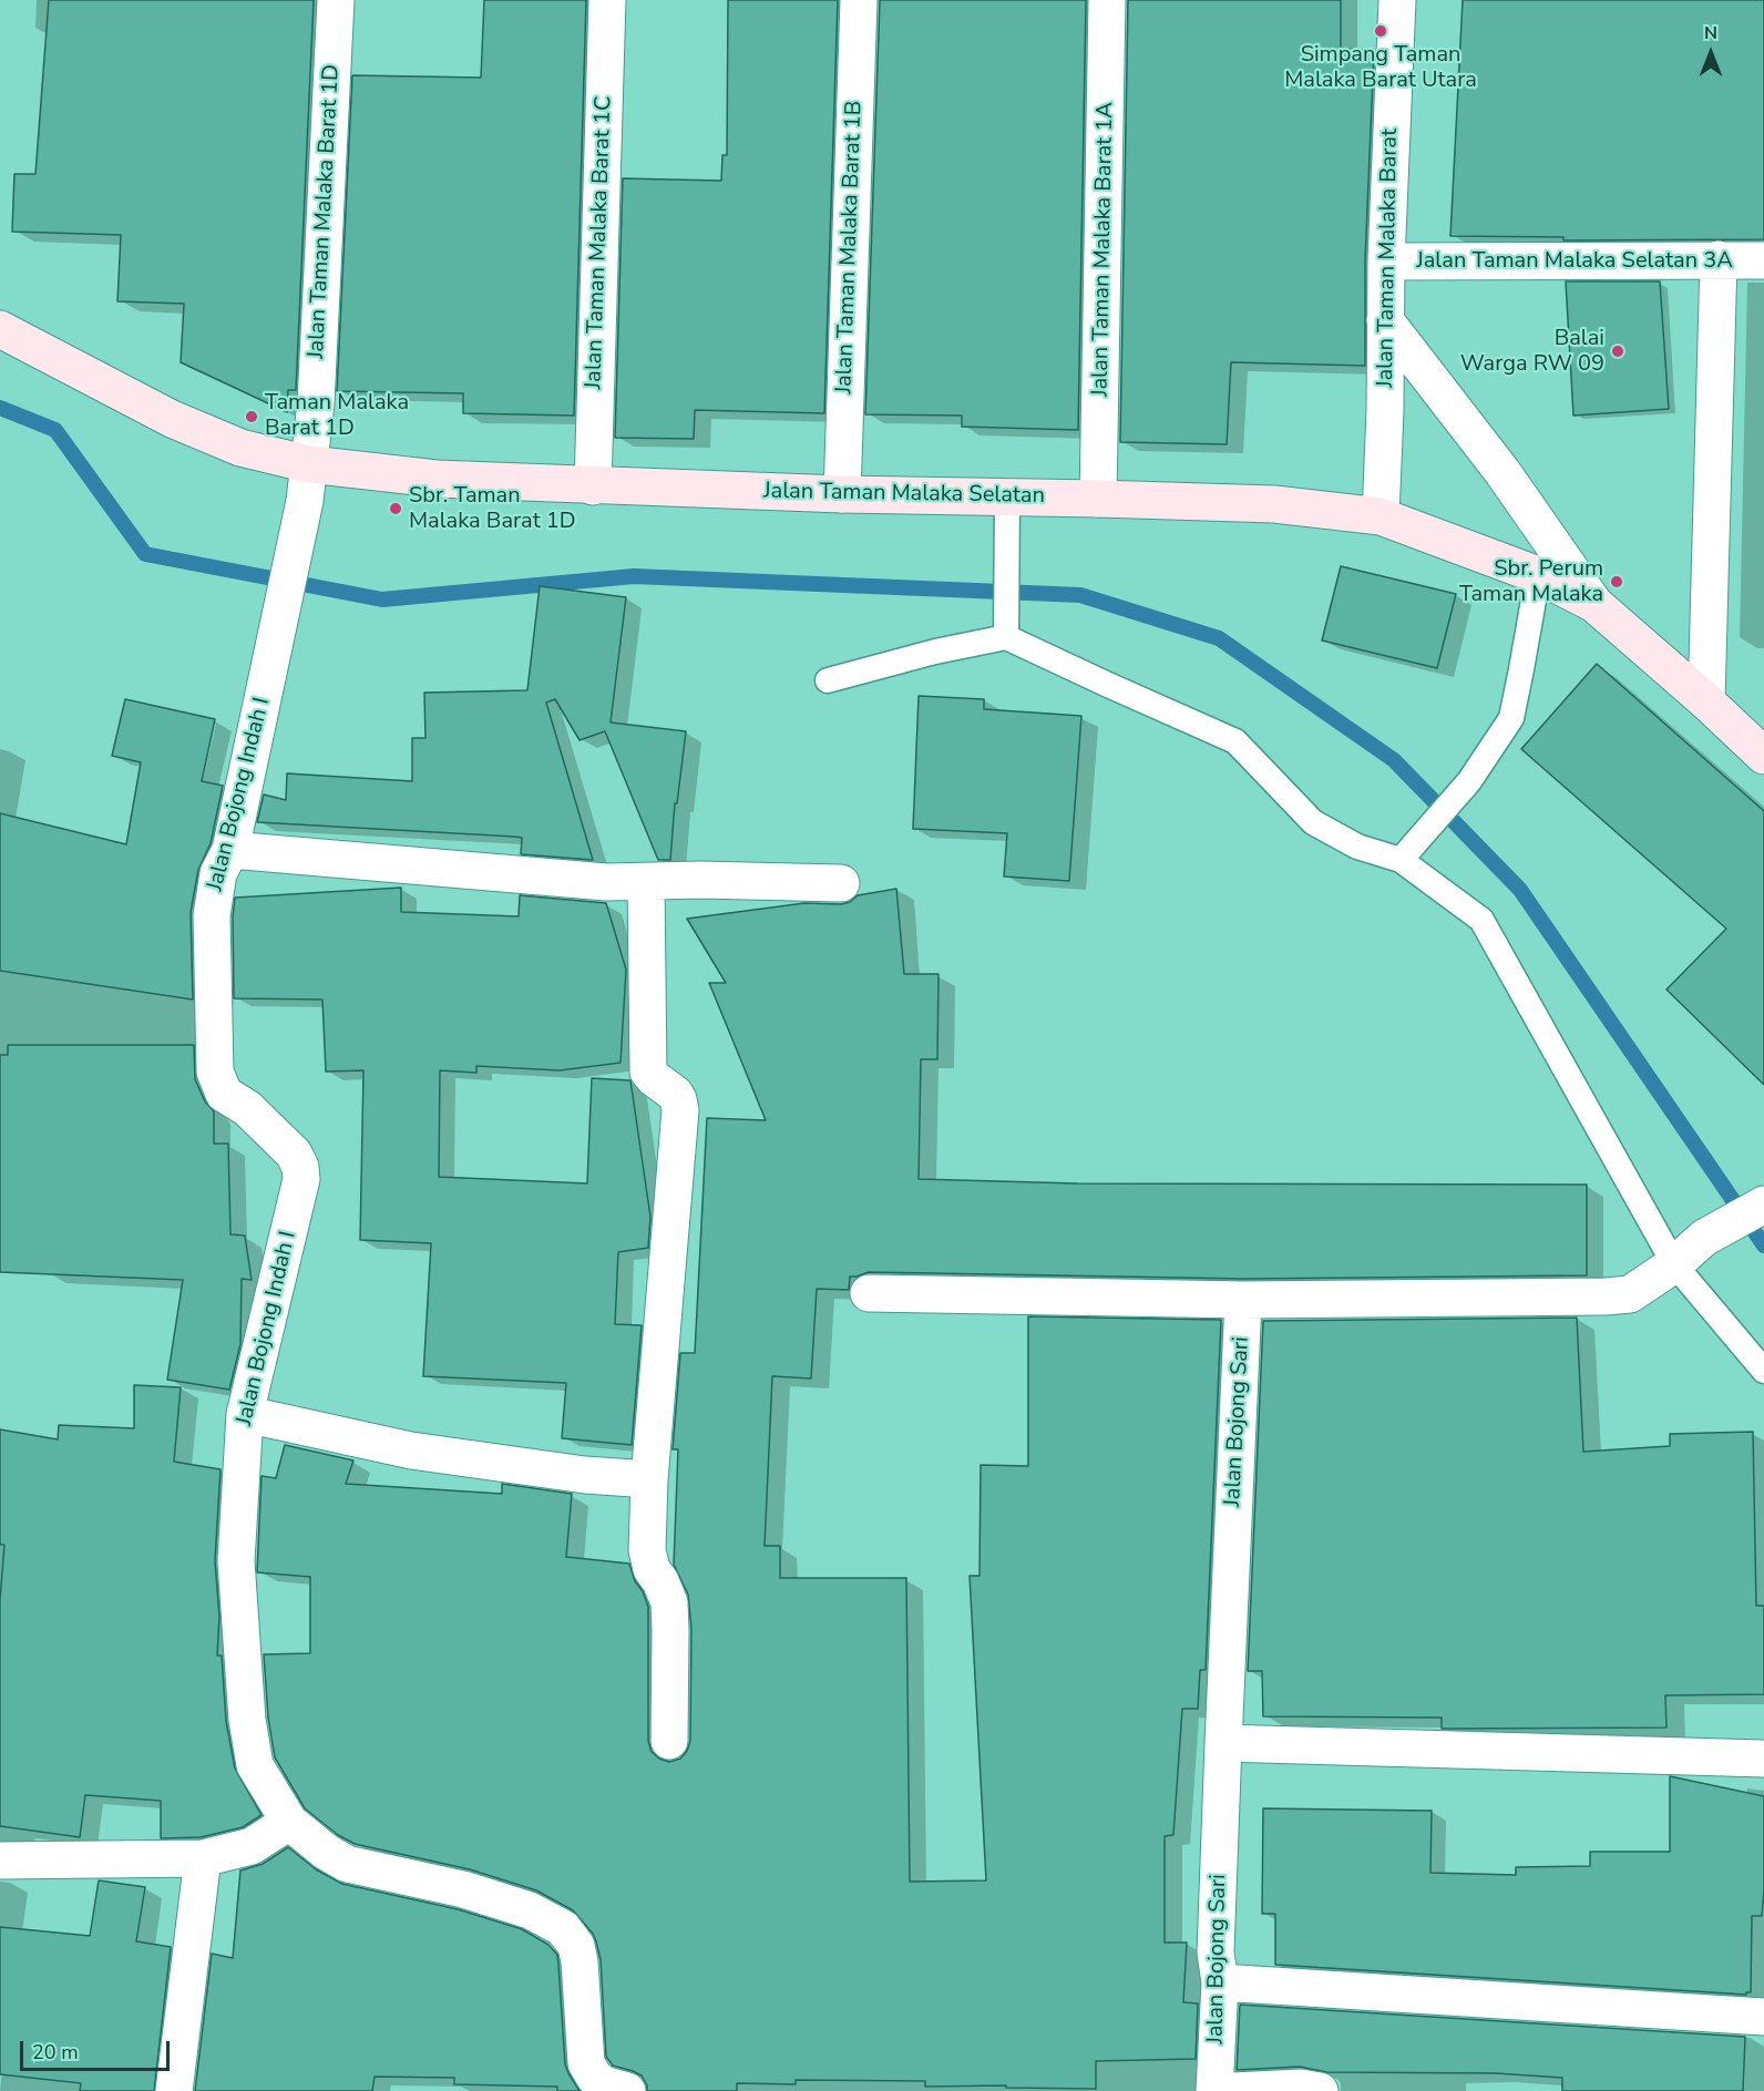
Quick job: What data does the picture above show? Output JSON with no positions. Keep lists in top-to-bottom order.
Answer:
{
  "streets": {
    "street": [
      "Jalan Taman Malaka Barat 1D",
      "Jalan Taman Malaka Barat 1C",
      "Jalan Taman Malaka Barat 1B",
      "Jalan Taman Malaka Barat 1A",
      "Jalan Taman Malaka Barat",
      "Jalan Taman Malaka Selatan 3A",
      "Jalan Taman Malaka Selatan",
      "Jalan Bojong Indah I",
      "Jalan Bojong Sari"
    ]
  },
  "crossings": [
    ["Jalan Taman Malaka Barat 1D", "Jalan Taman Malaka Selatan"],
    ["Jalan Taman Malaka Barat 1D", "Jalan Bojong Indah I"],
    ["Jalan Taman Malaka Barat 1C", "Jalan Taman Malaka Selatan"],
    ["Jalan Taman Malaka Barat 1B", "Jalan Taman Malaka Selatan"],
    ["Jalan Taman Malaka Barat 1A", "Jalan Taman Malaka Selatan"],
    ["Jalan Taman Malaka Barat", "Jalan Taman Malaka Selatan 3A"],
    ["Jalan Taman Malaka Barat", "Jalan Taman Malaka Selatan"],
    ["Jalan Taman Malaka Selatan", "Jalan Bojong Indah I"]
  ],
  "places": [
    "Simpang Taman Malaka Barat Utara",
    "Balai Warga RW 09",
    "Taman Malaka Barat 1D",
    "Sbr. Taman Malaka Barat 1D",
    "Sbr. Perum Taman Malaka"
  ],
  "scale_bar": "20 m",
  "north": "top"
}
